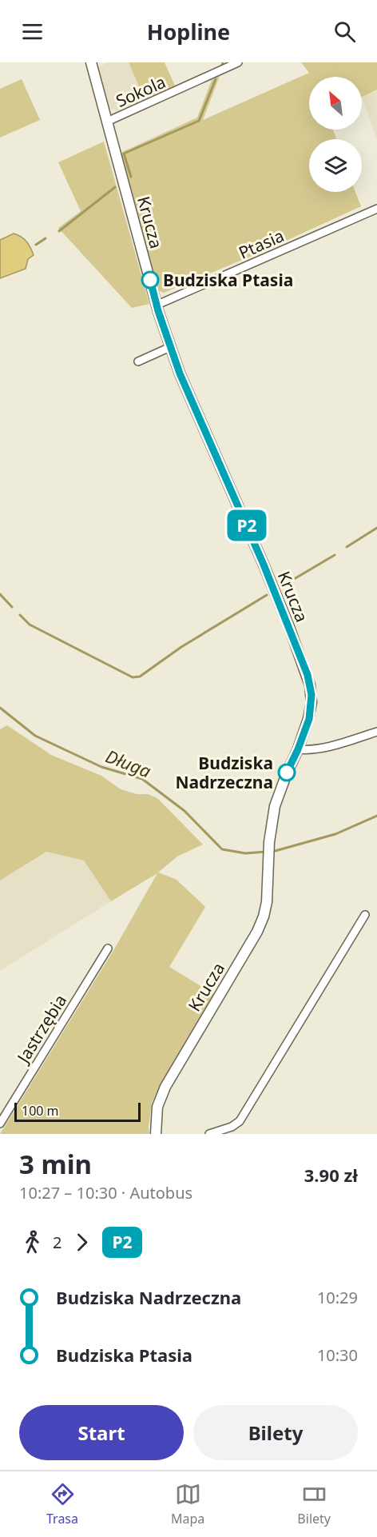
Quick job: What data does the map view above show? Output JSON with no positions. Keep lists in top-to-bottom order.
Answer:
{
  "streets": {
    "street": [
      "Sokola",
      "Krucza",
      "Ptasia",
      "Jastrzębia"
    ]
  },
  "crossings": [
    ["Sokola", "Krucza"],
    ["Krucza", "Ptasia"]
  ],
  "water": ["Długa"],
  "places": ["Budziska Ptasia", "Budziska Nadrzeczna"],
  "lines": ["bus line P2"],
  "scale_bar": "100 m",
  "north": "top left",
  "page": {
    "header": "Hopline",
    "on_map": "P2",
    "scale": "100 m",
    "heading": ["3 min", "10:27 – 10:30 · Autobus", "3.90 zł"],
    "legs": ["2", "P2"],
    "list": [
      {
        "name": "Budziska Nadrzeczna",
        "value": "10:29"
      },
      {
        "name": "Budziska Ptasia",
        "value": "10:30"
      }
    ],
    "buttons": ["Start", "Bilety"],
    "tabs": ["Trasa", "Mapa", "Bilety"]
  }
}
